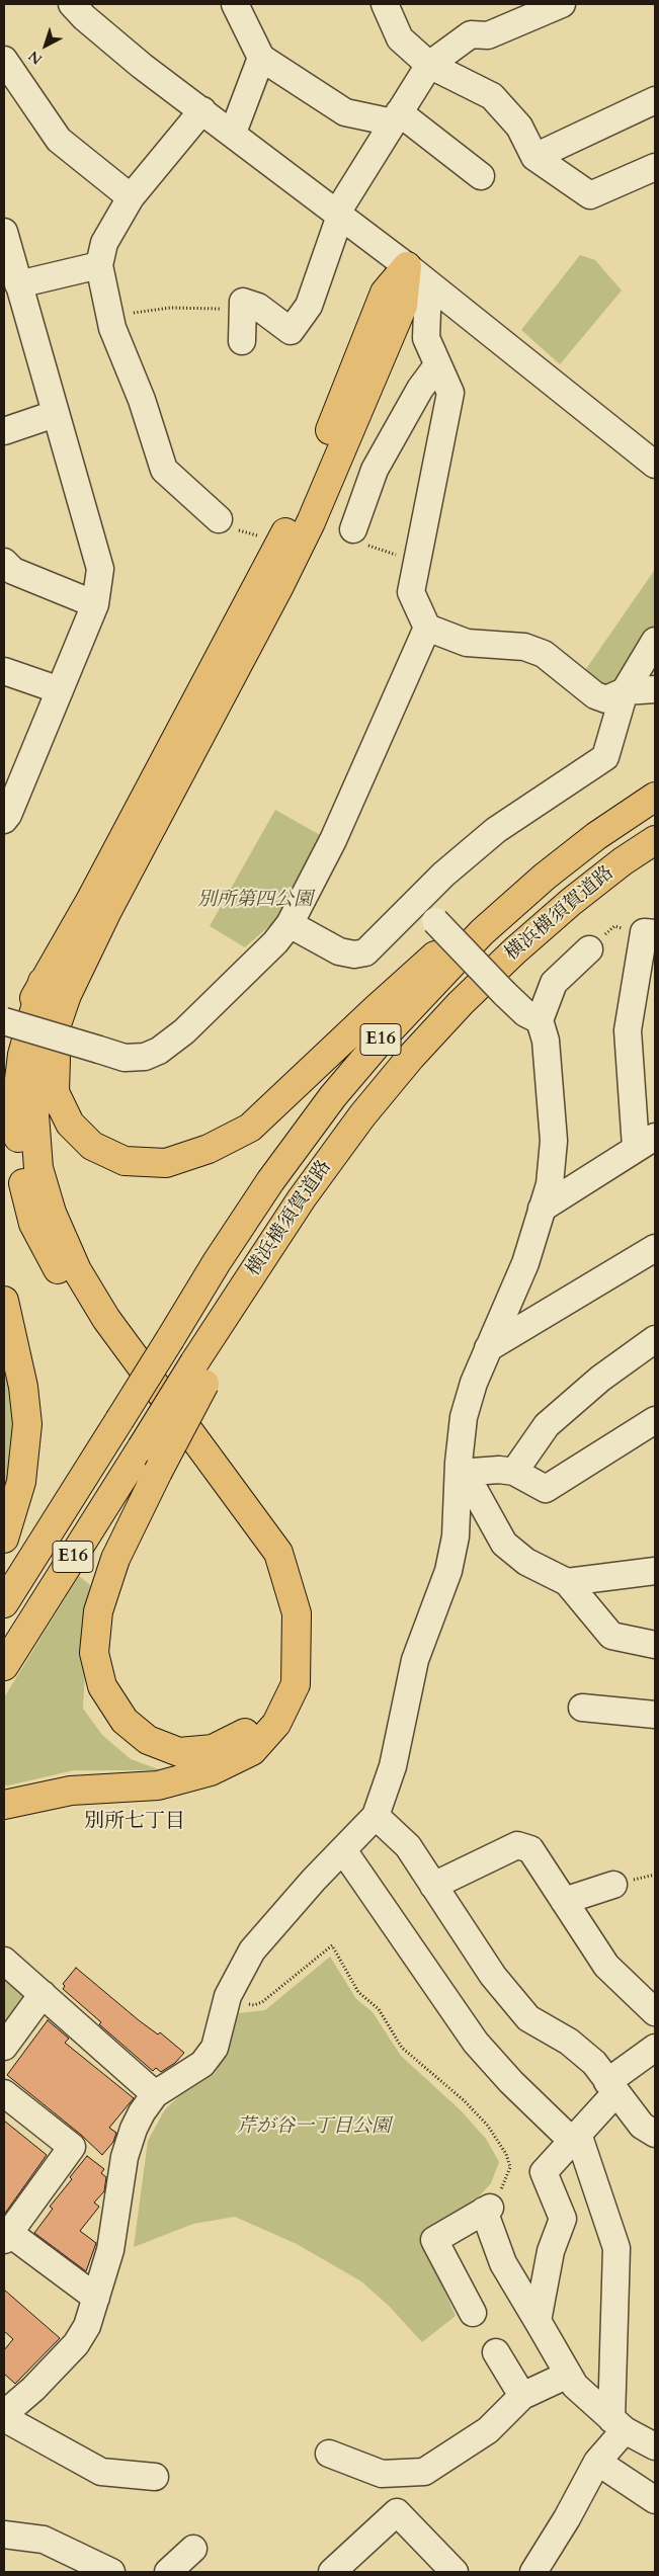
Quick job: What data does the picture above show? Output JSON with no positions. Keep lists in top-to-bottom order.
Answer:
{
  "streets": {
    "highway": ["横浜横須賀道路", "E16"]
  },
  "districts": ["別所七丁目"],
  "parks": ["別所第四公園", "芹が谷一丁目公園"],
  "north": "bottom left"
}
